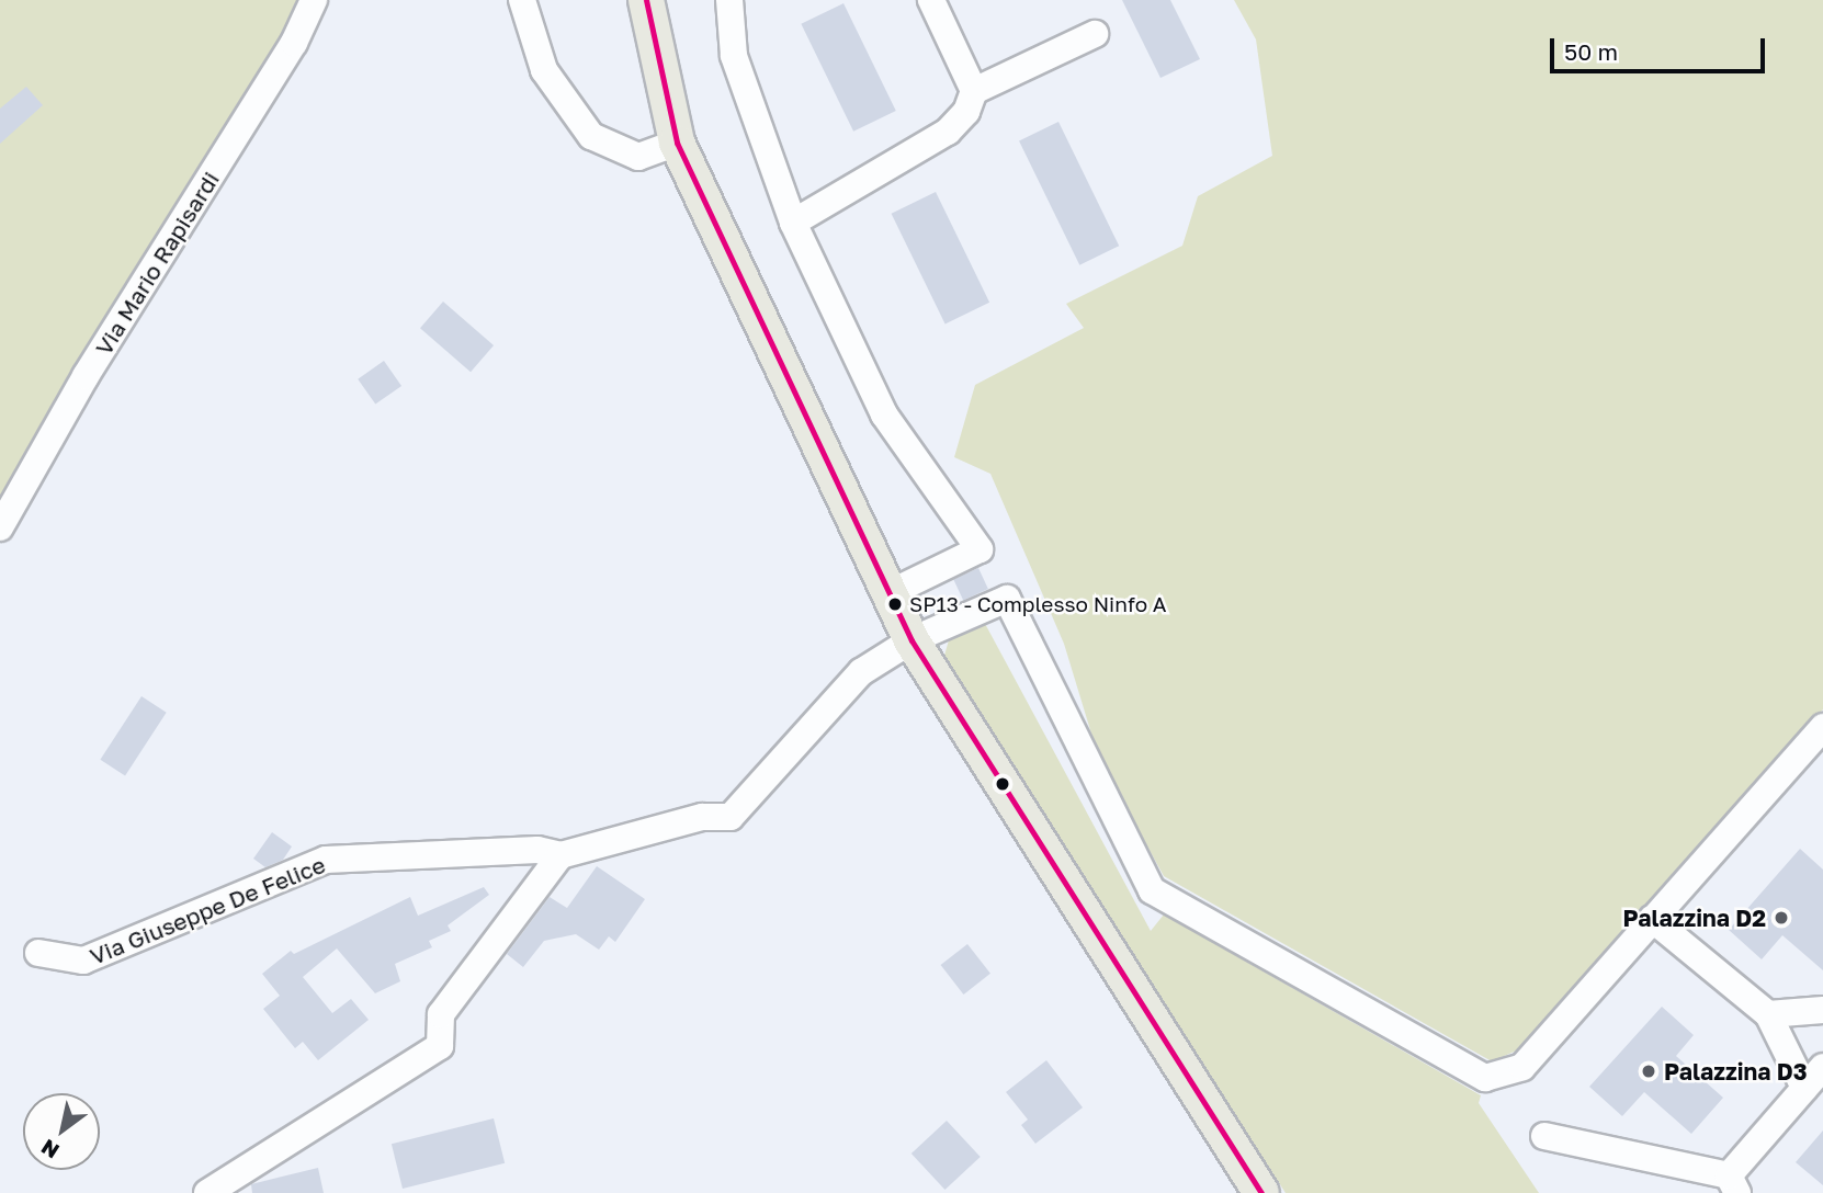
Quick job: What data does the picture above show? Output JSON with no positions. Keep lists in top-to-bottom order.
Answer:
{
  "streets": {
    "street": ["Via Mario Rapisardi", "Via Giuseppe De Felice"]
  },
  "places": ["SP13 - Complesso Ninfo A", "Palazzina D2", "Palazzina D3"],
  "scale_bar": "50 m",
  "north": "bottom left"
}
